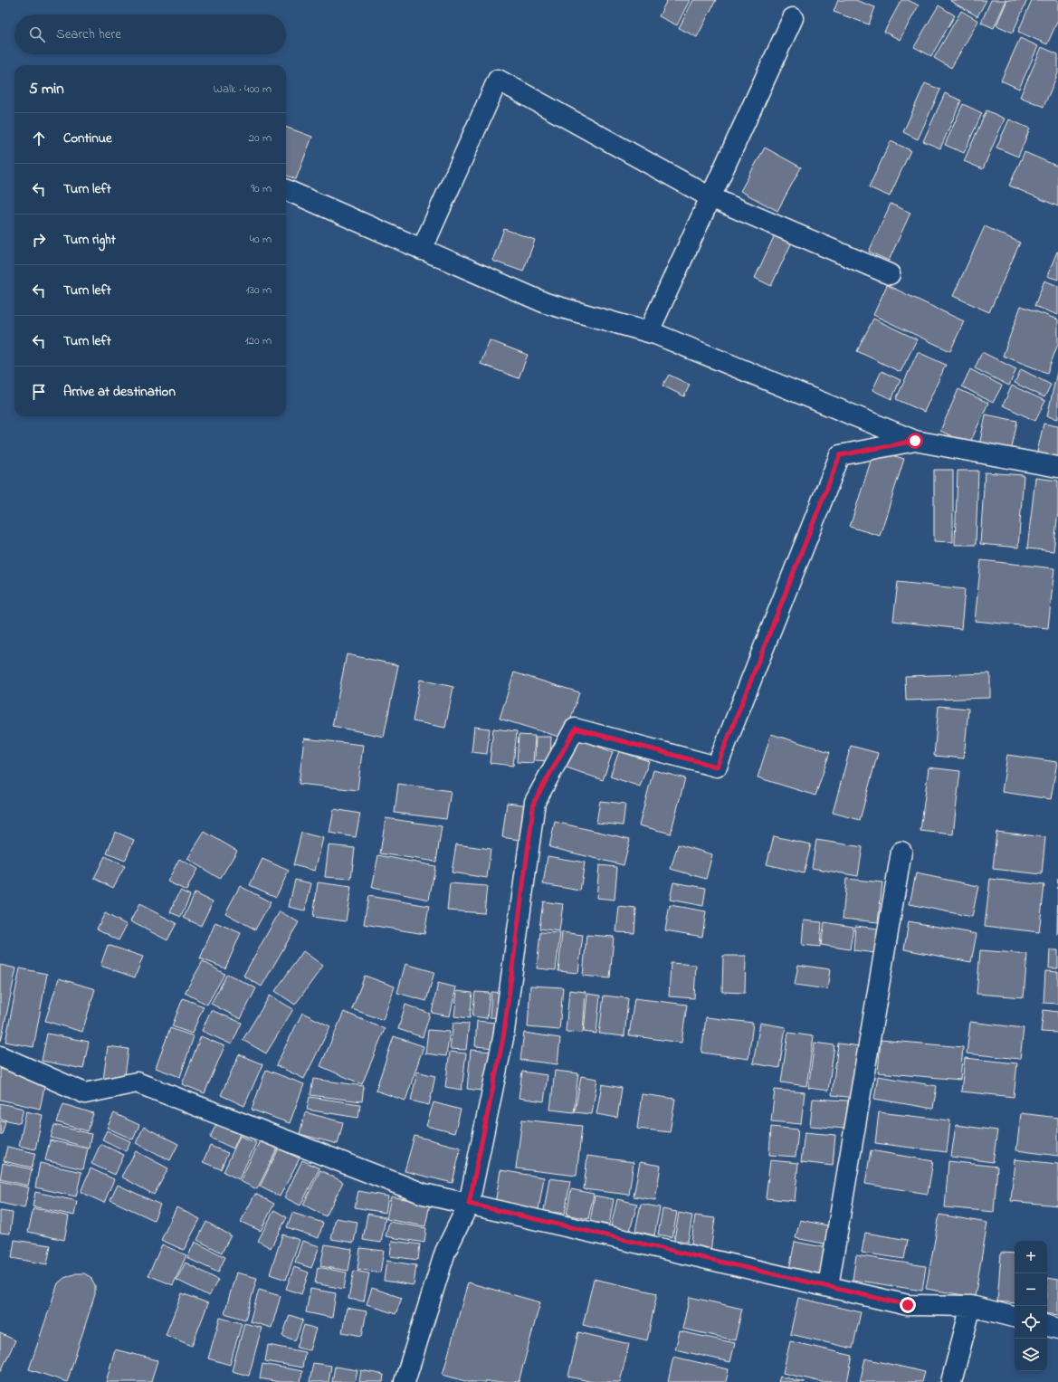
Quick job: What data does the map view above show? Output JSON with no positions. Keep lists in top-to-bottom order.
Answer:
{
  "page": {
    "search": "Search here",
    "heading": ["5 min", "Walk · 400 m"],
    "list": [
      ["Continue", "20 m"],
      ["Turn left", "90 m"],
      ["Turn right", "40 m"],
      ["Turn left", "130 m"],
      ["Turn left", "120 m"],
      "Arrive at destination"
    ],
    "map_buttons": ["+", "−"]
  }
}
